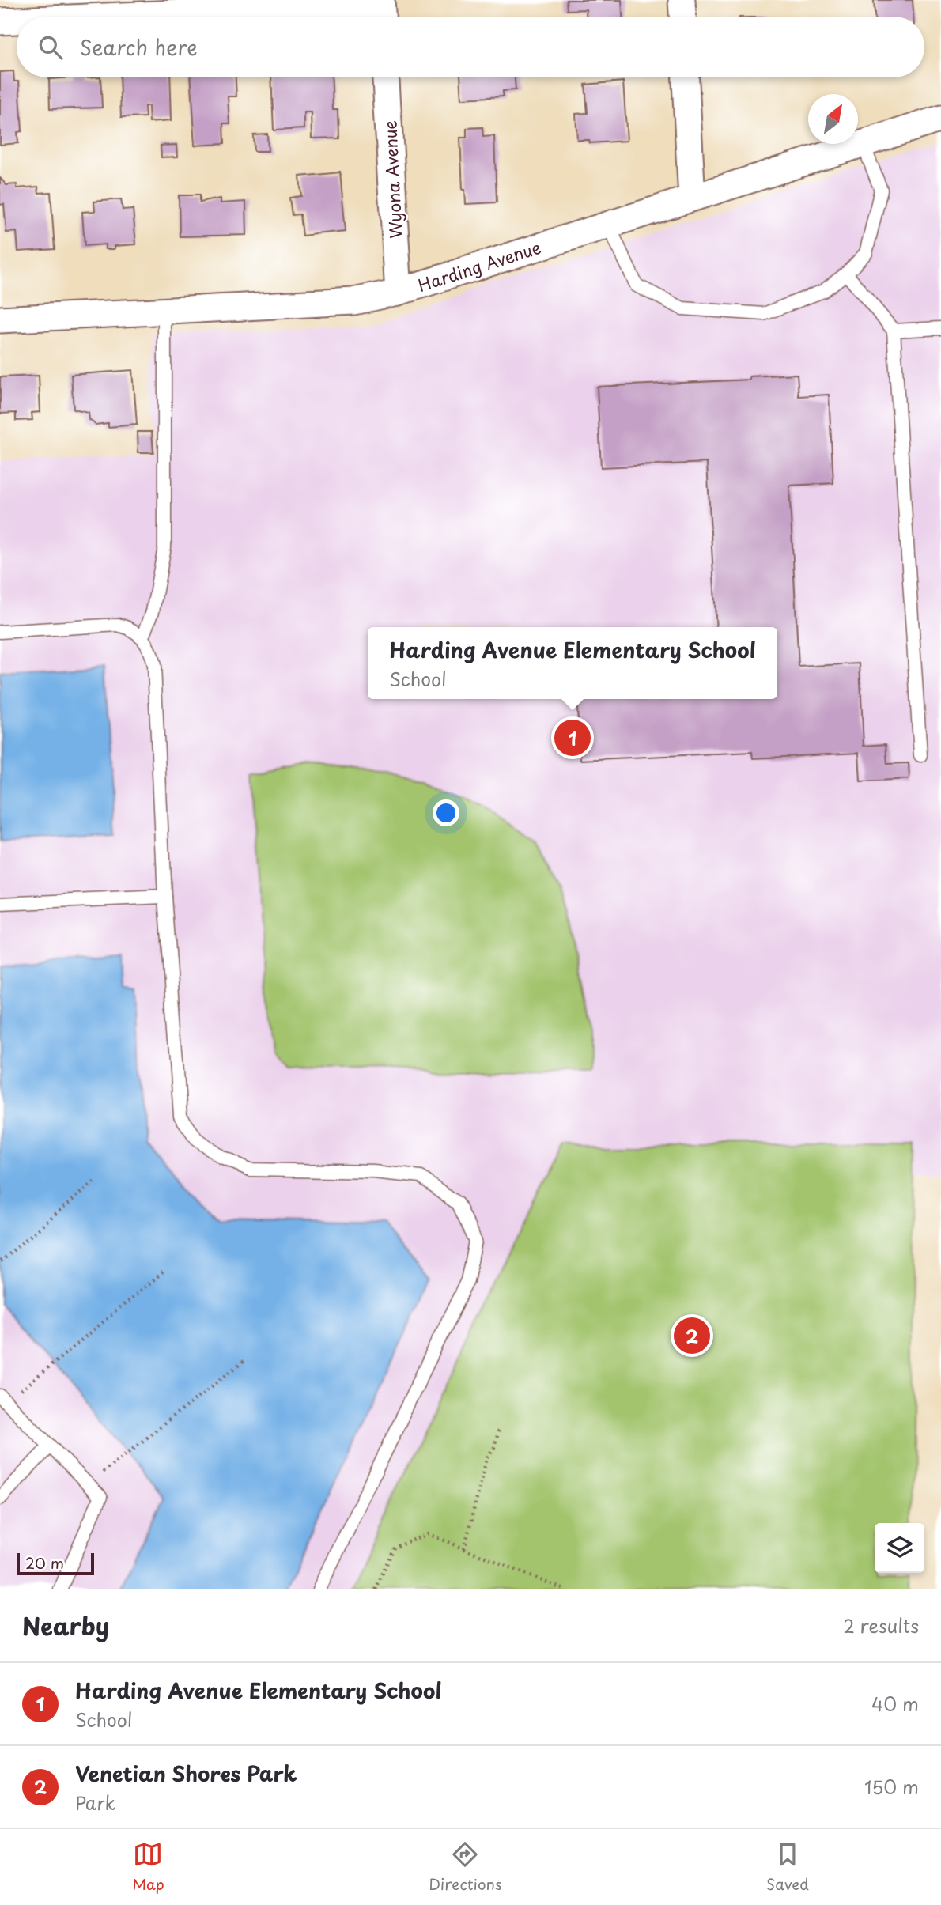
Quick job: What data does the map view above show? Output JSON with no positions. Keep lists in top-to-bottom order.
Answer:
{
  "streets": {
    "street": ["Wyona Avenue", "Harding Avenue"]
  },
  "crossings": [
    ["Wyona Avenue", "Harding Avenue"]
  ],
  "scale_bar": "20 m",
  "north": "top right",
  "page": {
    "search": "Search here",
    "popup": ["Harding Avenue Elementary School", "School"],
    "pins": ["1", "2"],
    "scale": "20 m",
    "heading": ["Nearby", "2 results"],
    "list": [
      {
        "mark": "1",
        "name": "Harding Avenue Elementary School",
        "note": "School",
        "value": "40 m"
      },
      {
        "mark": "2",
        "name": "Venetian Shores Park",
        "note": "Park",
        "value": "150 m"
      }
    ],
    "nav": ["Map", "Directions", "Saved"]
  }
}
